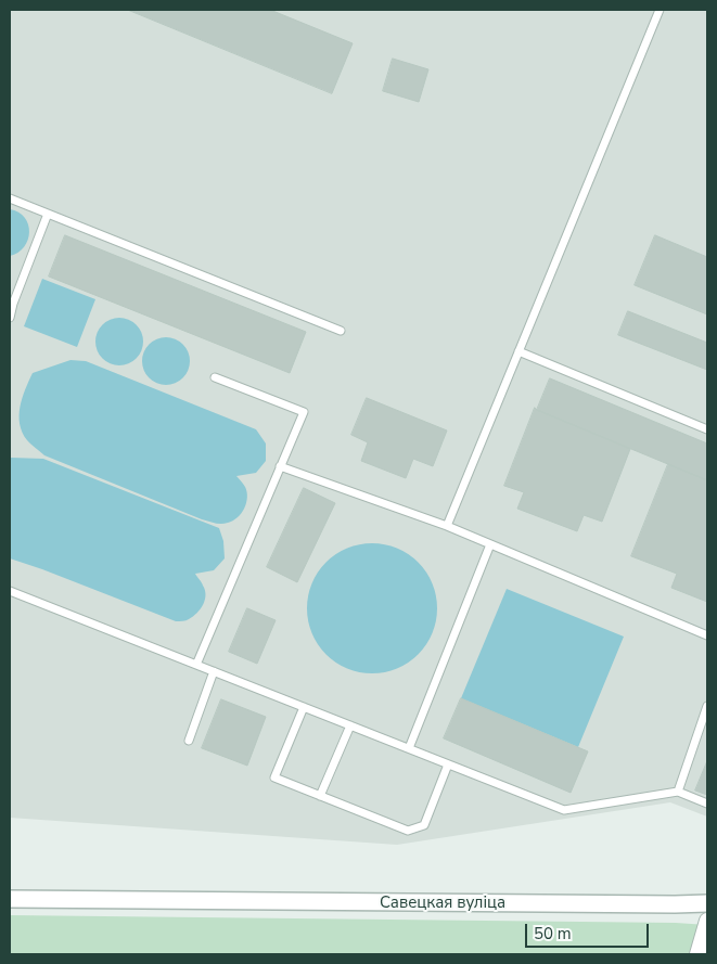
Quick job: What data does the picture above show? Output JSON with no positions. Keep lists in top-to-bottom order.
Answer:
{
  "streets": {
    "street": ["Савецкая вуліца"]
  },
  "scale_bar": "50 m"
}
